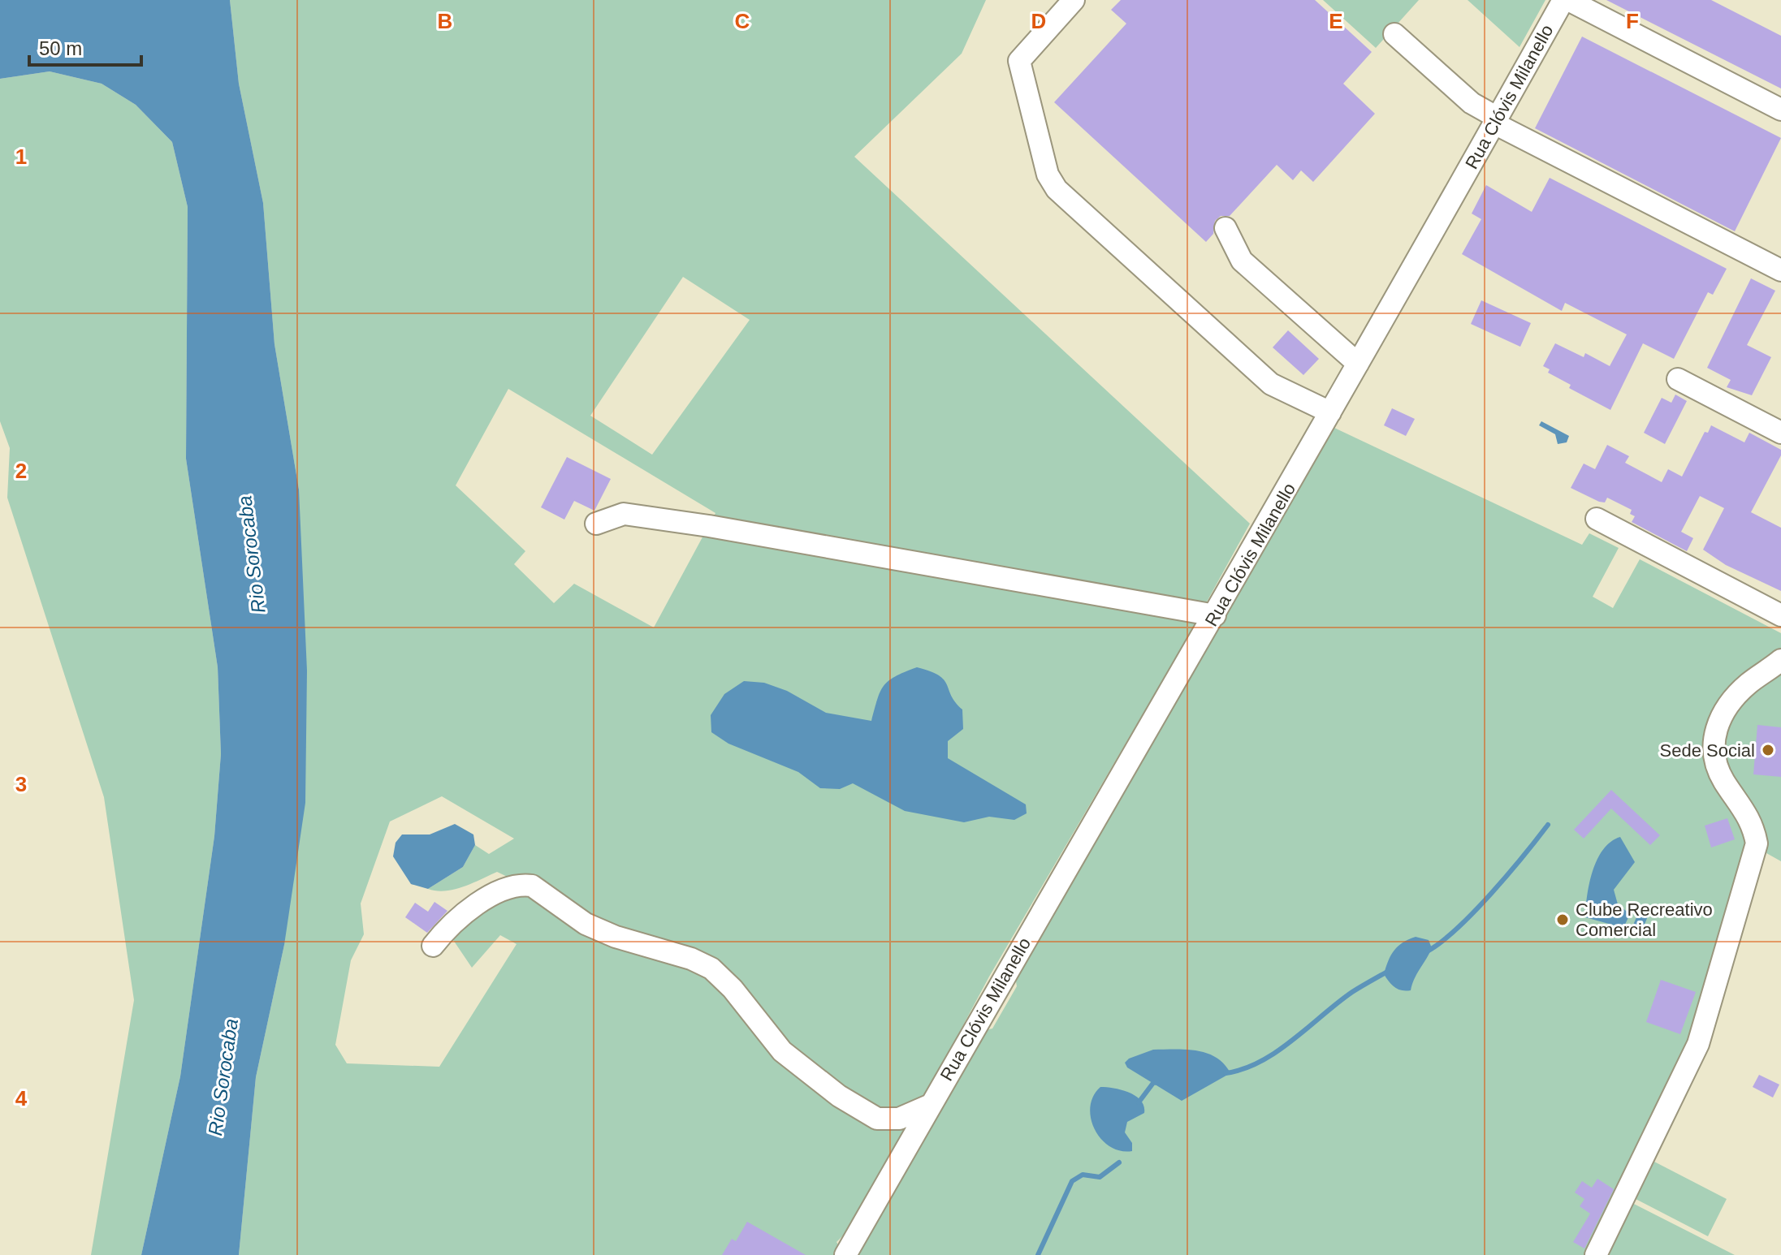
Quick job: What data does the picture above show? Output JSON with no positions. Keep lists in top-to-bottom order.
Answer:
{
  "streets": {
    "street": ["Rua Clóvis Milanello"]
  },
  "water": ["Rio Sorocaba"],
  "places": ["Sede Social", "Clube Recreativo Comercial"],
  "scale_bar": "50 m",
  "grid": {
    "columns": [
      "B",
      "C",
      "D",
      "E",
      "F"
    ],
    "rows": [
      "1",
      "2",
      "3",
      "4"
    ]
  }
}
